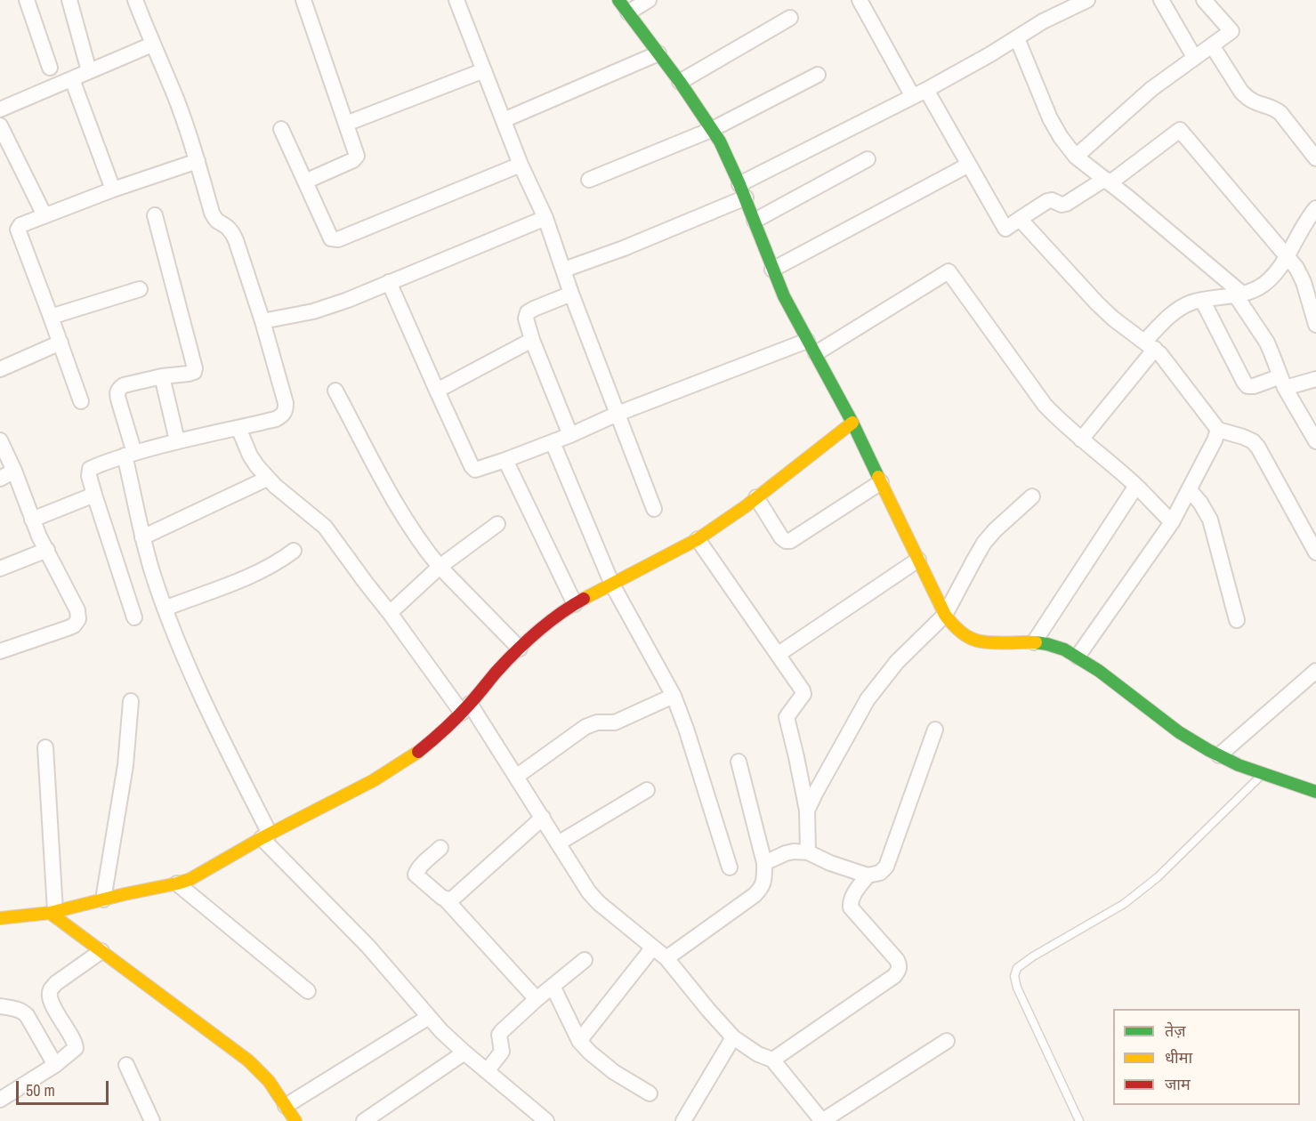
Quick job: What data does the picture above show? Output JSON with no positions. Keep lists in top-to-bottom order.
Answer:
{
  "legend": ["तेज़", "धीमा", "जाम"],
  "scale_bar": "50 m"
}
